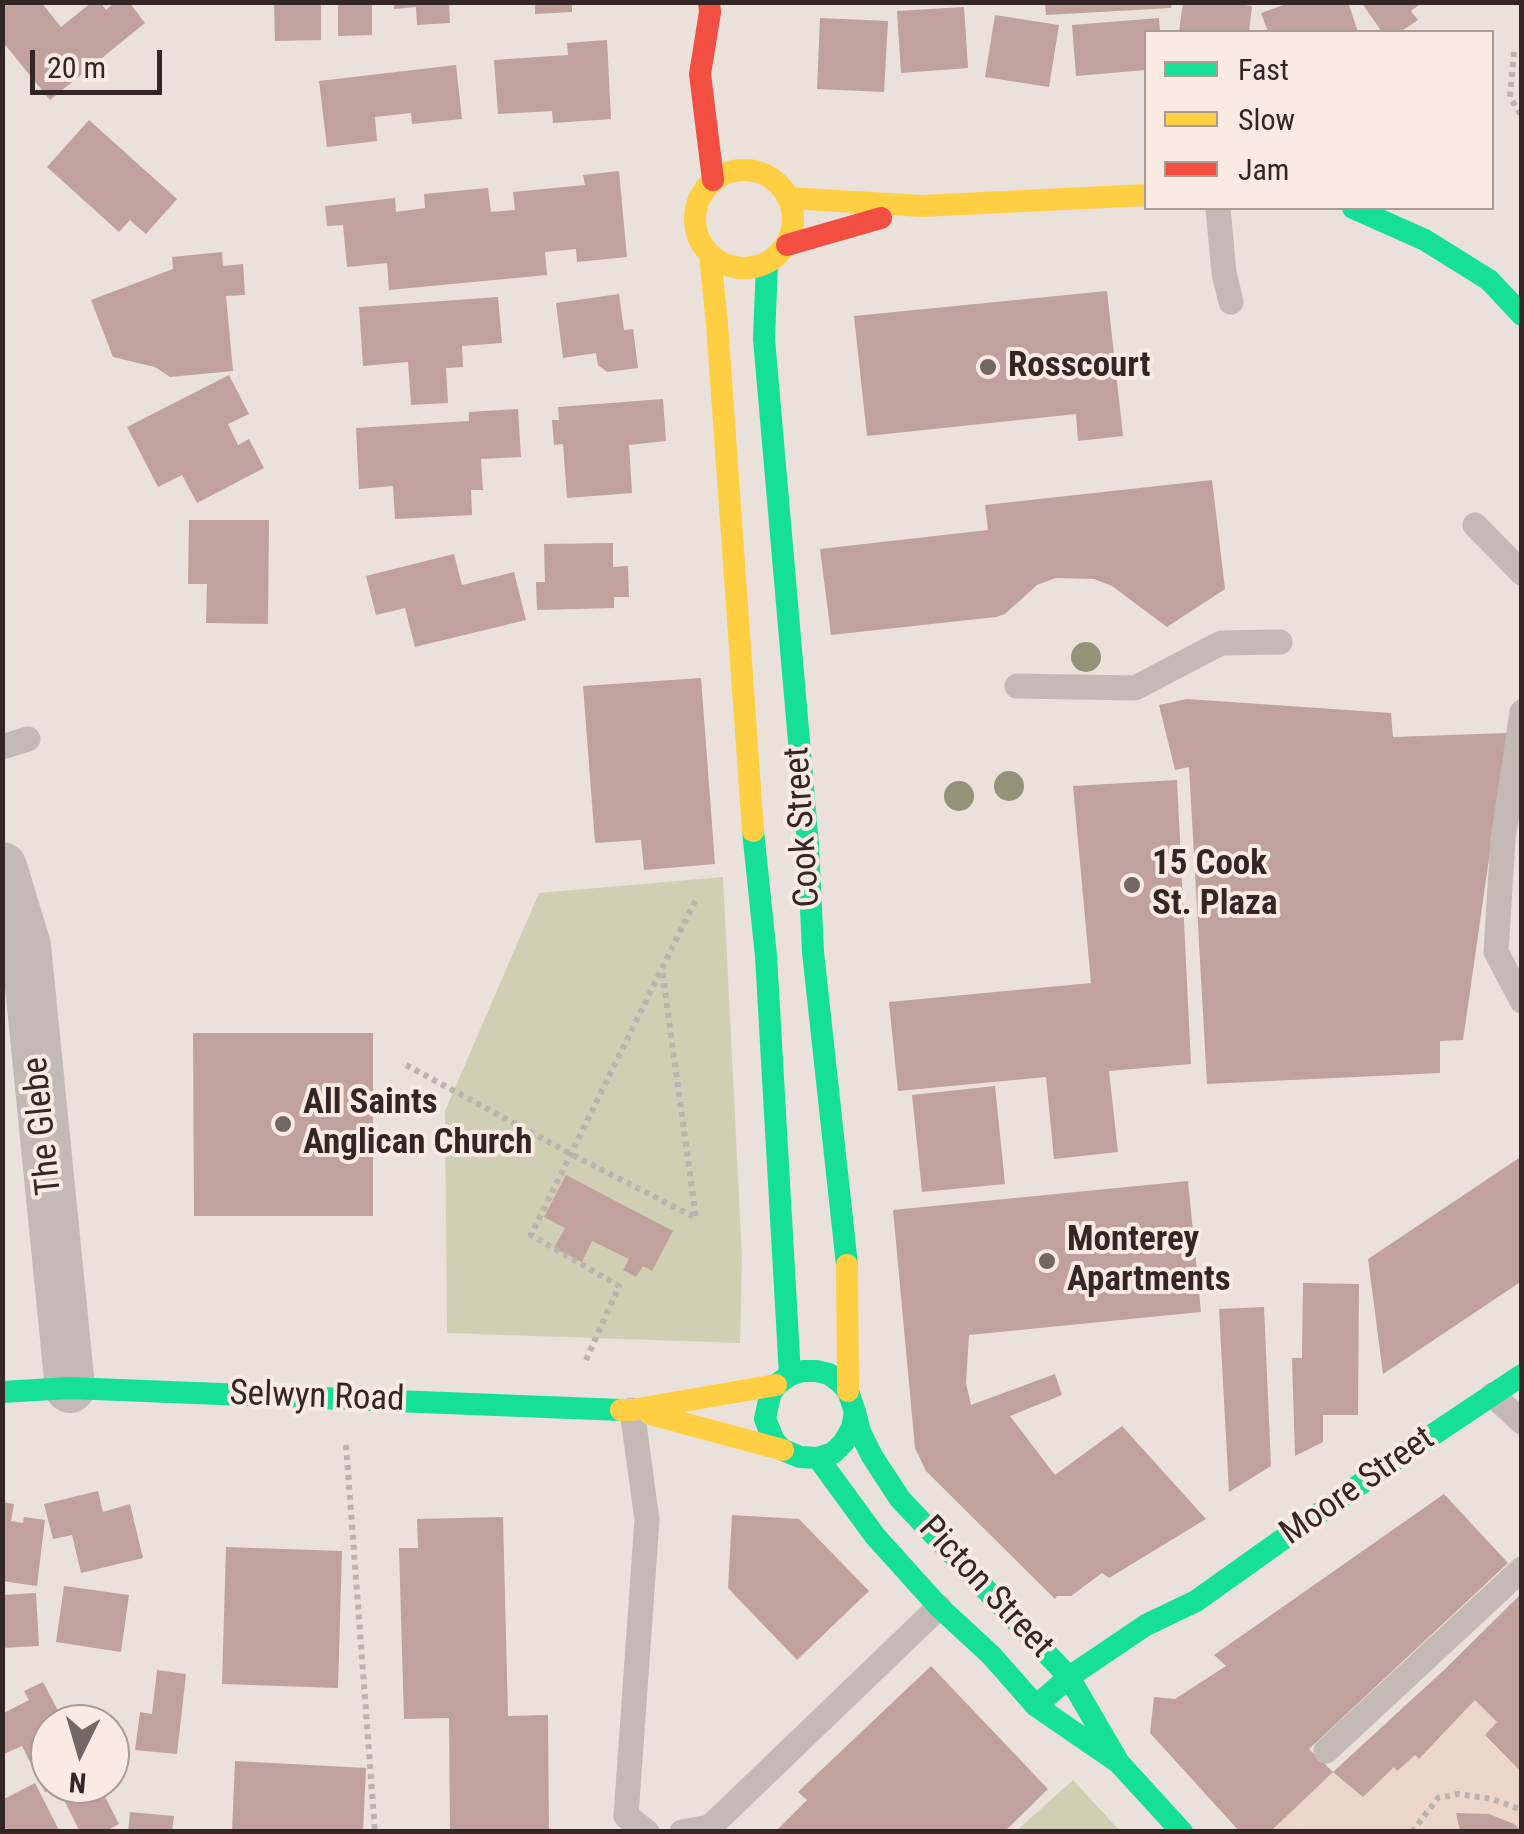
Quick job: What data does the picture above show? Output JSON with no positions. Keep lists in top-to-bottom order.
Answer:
{
  "streets": {
    "main road": [
      "Cook Street",
      "Selwyn Road",
      "Moore Street",
      "Picton Street"
    ],
    "street": ["The Glebe"]
  },
  "crossings": [
    ["Cook Street", "Selwyn Road"],
    ["Cook Street", "Picton Street"],
    ["The Glebe", "Selwyn Road"],
    ["Selwyn Road", "Picton Street"],
    ["Moore Street", "Picton Street"]
  ],
  "places": [
    "Rosscourt",
    "15 Cook St. Plaza",
    "All Saints Anglican Church",
    "Monterey Apartments"
  ],
  "legend": ["Fast", "Slow", "Jam"],
  "scale_bar": "20 m",
  "north": "bottom"
}
